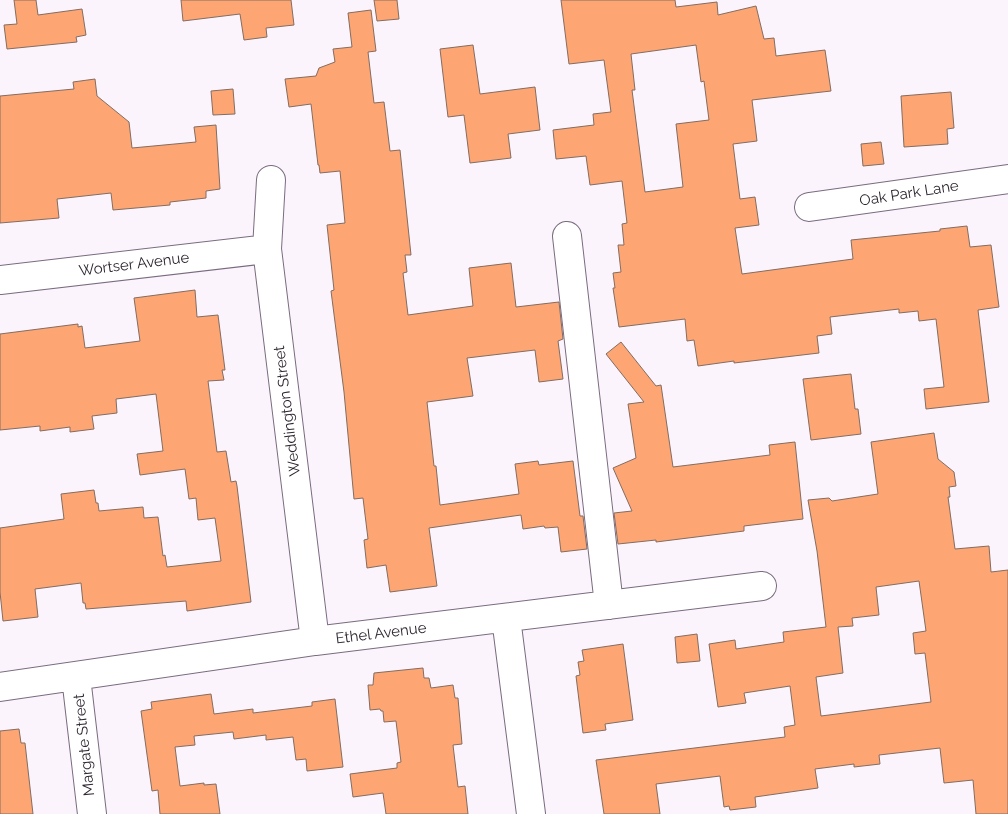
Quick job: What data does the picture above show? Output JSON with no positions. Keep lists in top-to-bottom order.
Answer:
{
  "streets": {
    "street": [
      "Oak Park Lane",
      "Wortser Avenue",
      "Weddington Street",
      "Ethel Avenue",
      "Margate Street"
    ]
  },
  "crossings": [
    ["Wortser Avenue", "Weddington Street"],
    ["Weddington Street", "Ethel Avenue"],
    ["Ethel Avenue", "Margate Street"]
  ]
}
